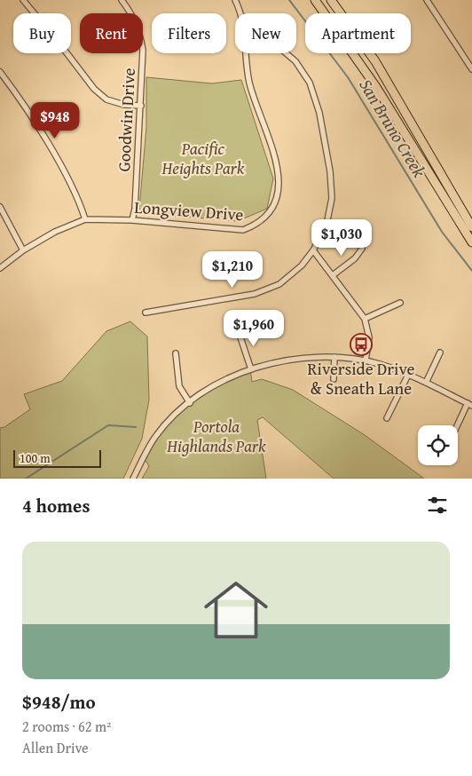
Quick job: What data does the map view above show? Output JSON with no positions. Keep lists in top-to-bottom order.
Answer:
{
  "streets": {
    "street": ["Goodwin Drive", "Longview Drive"]
  },
  "crossings": [
    ["Goodwin Drive", "Longview Drive"]
  ],
  "water": ["San Bruno Creek"],
  "parks": ["Pacific Heights Park", "Portola Highlands Park"],
  "places": {
    "bus stop": ["Riverside Drive & Sneath Lane"]
  },
  "scale_bar": "100 m",
  "page": {
    "chip": [
      "Buy",
      "Rent",
      "Filters",
      "New",
      "Apartment"
    ],
    "price": [
      "$948",
      "$1,030",
      "$1,210",
      "$1,960"
    ],
    "scale": "100 m",
    "heading": "4 homes",
    "list": [
      {
        "name": "$948/mo",
        "note": "2 rooms · 62 m² · Allen Drive"
      }
    ]
  }
}
